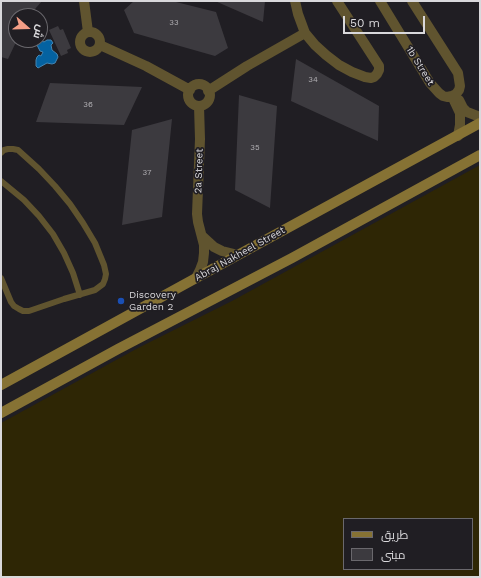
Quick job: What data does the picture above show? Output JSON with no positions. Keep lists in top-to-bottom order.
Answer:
{
  "streets": {
    "street": ["1b Street", "2a Street", "Abraj Nakheel Street"]
  },
  "crossings": [
    ["2a Street", "Abraj Nakheel Street"]
  ],
  "places": ["Discovery Garden 2"],
  "house_numbers": [
    "33",
    "34",
    "36",
    "35",
    "37"
  ],
  "legend": ["طريق", "مبنى"],
  "scale_bar": "50 m",
  "north": "right"
}
